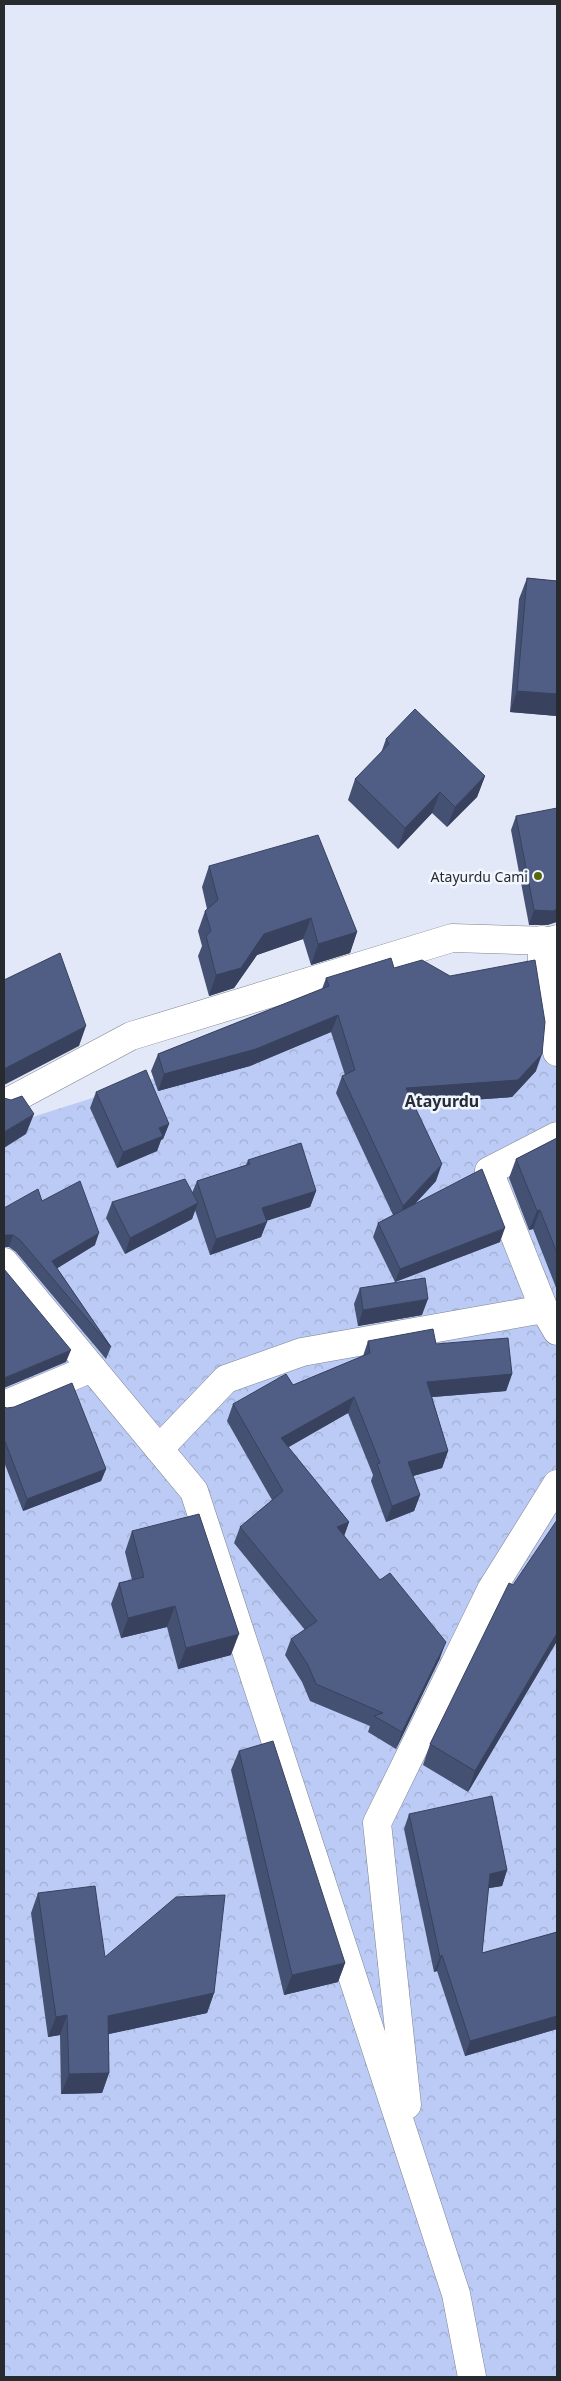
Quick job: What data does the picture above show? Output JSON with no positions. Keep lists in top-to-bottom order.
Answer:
{
  "districts": ["Atayurdu"],
  "places": ["Atayurdu Cami"]
}
